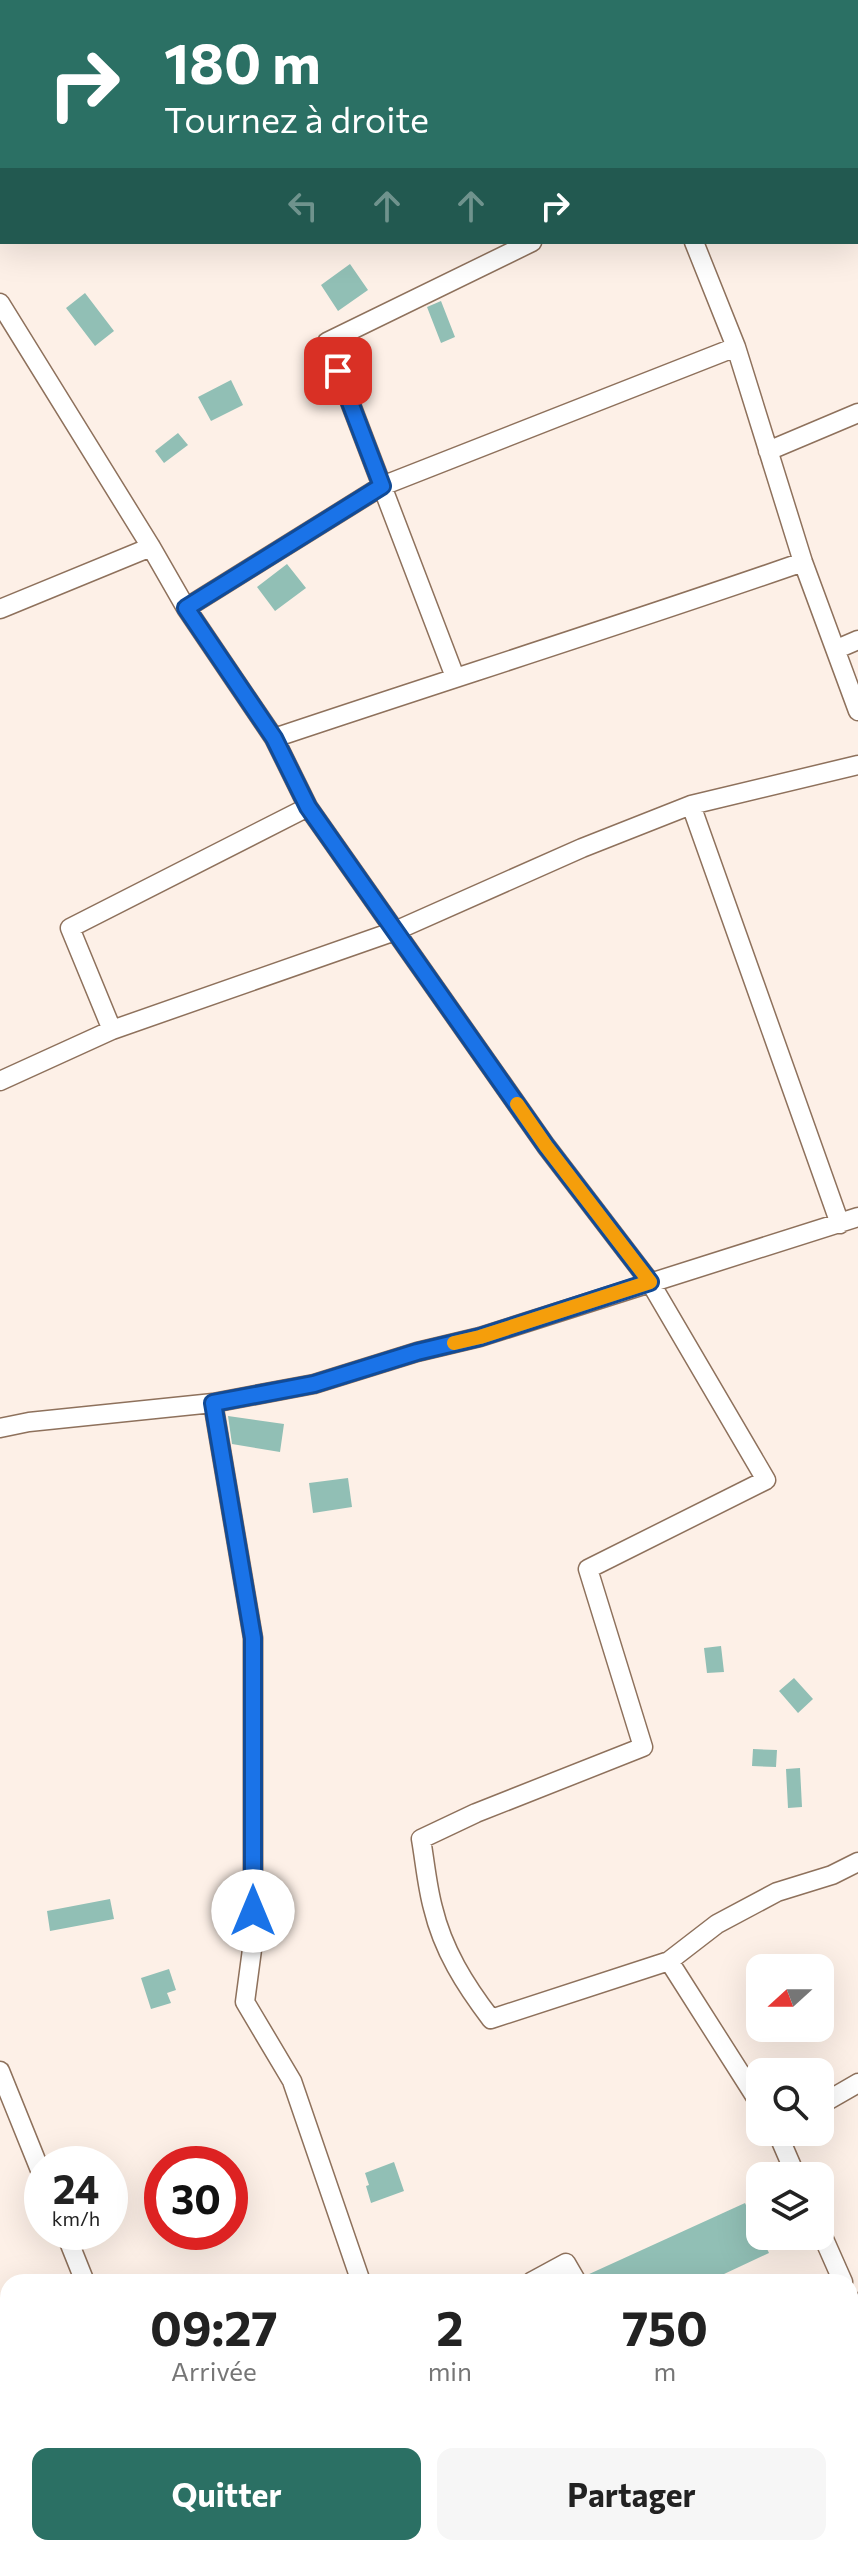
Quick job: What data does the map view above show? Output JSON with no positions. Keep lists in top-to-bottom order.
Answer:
{
  "north": "left",
  "page": {
    "turn": ["180 m", "Tournez à droite"],
    "speed": "24 km/h",
    "limit": "30",
    "eta": [
      "09:27",
      "Arrivée",
      "2",
      "min",
      "750",
      "m"
    ],
    "buttons": ["Quitter", "Partager"]
  }
}
